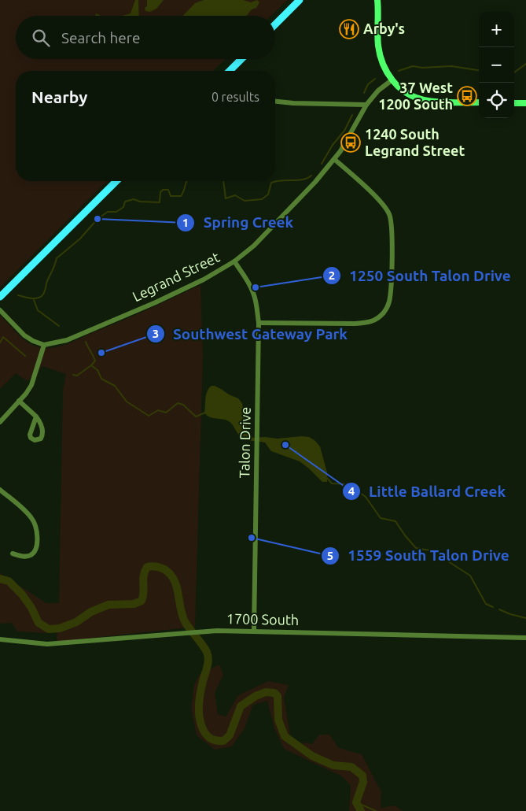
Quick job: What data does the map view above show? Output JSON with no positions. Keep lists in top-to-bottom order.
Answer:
{
  "streets": {
    "street": ["Legrand Street", "Talon Drive", "1700 South"]
  },
  "crossings": [
    ["Legrand Street", "Talon Drive"],
    ["Talon Drive", "1700 South"]
  ],
  "places": {
    "restaurant": ["Arby's"],
    "bus stop": ["37 West 1200 South", "1240 South Legrand Street"],
    "other": [
      "Spring Creek",
      "1250 South Talon Drive",
      "Southwest Gateway Park",
      "Little Ballard Creek",
      "1559 South Talon Drive"
    ]
  },
  "page": {
    "map_buttons": ["+", "−"],
    "search": "Search here",
    "heading": ["Nearby", "0 results"]
  }
}
